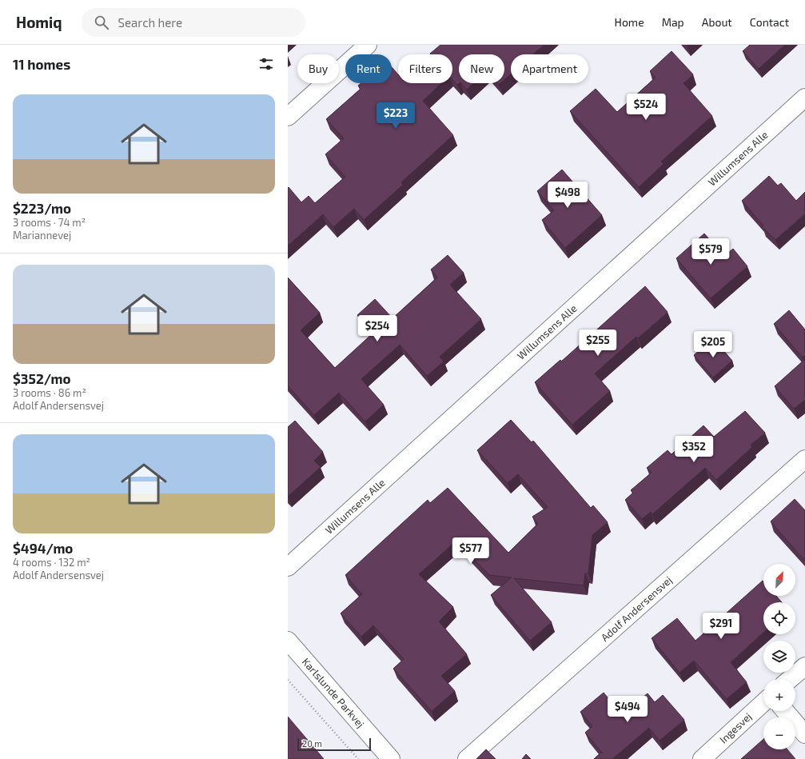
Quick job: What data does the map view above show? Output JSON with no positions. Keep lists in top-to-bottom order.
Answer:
{
  "streets": {
    "street": [
      "Willumsens Alle",
      "Adolf Andersensvej",
      "Karlslunde Parkvej",
      "Ingesvej"
    ]
  },
  "scale_bar": "20 m",
  "north": "top right",
  "page": {
    "header": "Homiq",
    "search": "Search here",
    "nav": [
      "Home",
      "Map",
      "About",
      "Contact"
    ],
    "heading": "11 homes",
    "chip": [
      "Buy",
      "Rent",
      "Filters",
      "New",
      "Apartment"
    ],
    "list": [
      {
        "name": "$223/mo",
        "note": "3 rooms · 74 m² · Mariannevej"
      },
      {
        "name": "$352/mo",
        "note": "3 rooms · 86 m² · Adolf Andersensvej"
      },
      {
        "name": "$494/mo",
        "note": "4 rooms · 132 m² · Adolf Andersensvej"
      }
    ],
    "price": [
      "$524",
      "$223",
      "$498",
      "$579",
      "$254",
      "$255",
      "$205",
      "$352",
      "$577",
      "$291",
      "$494"
    ],
    "map_buttons": ["+", "−"],
    "scale": "20 m"
  }
}
